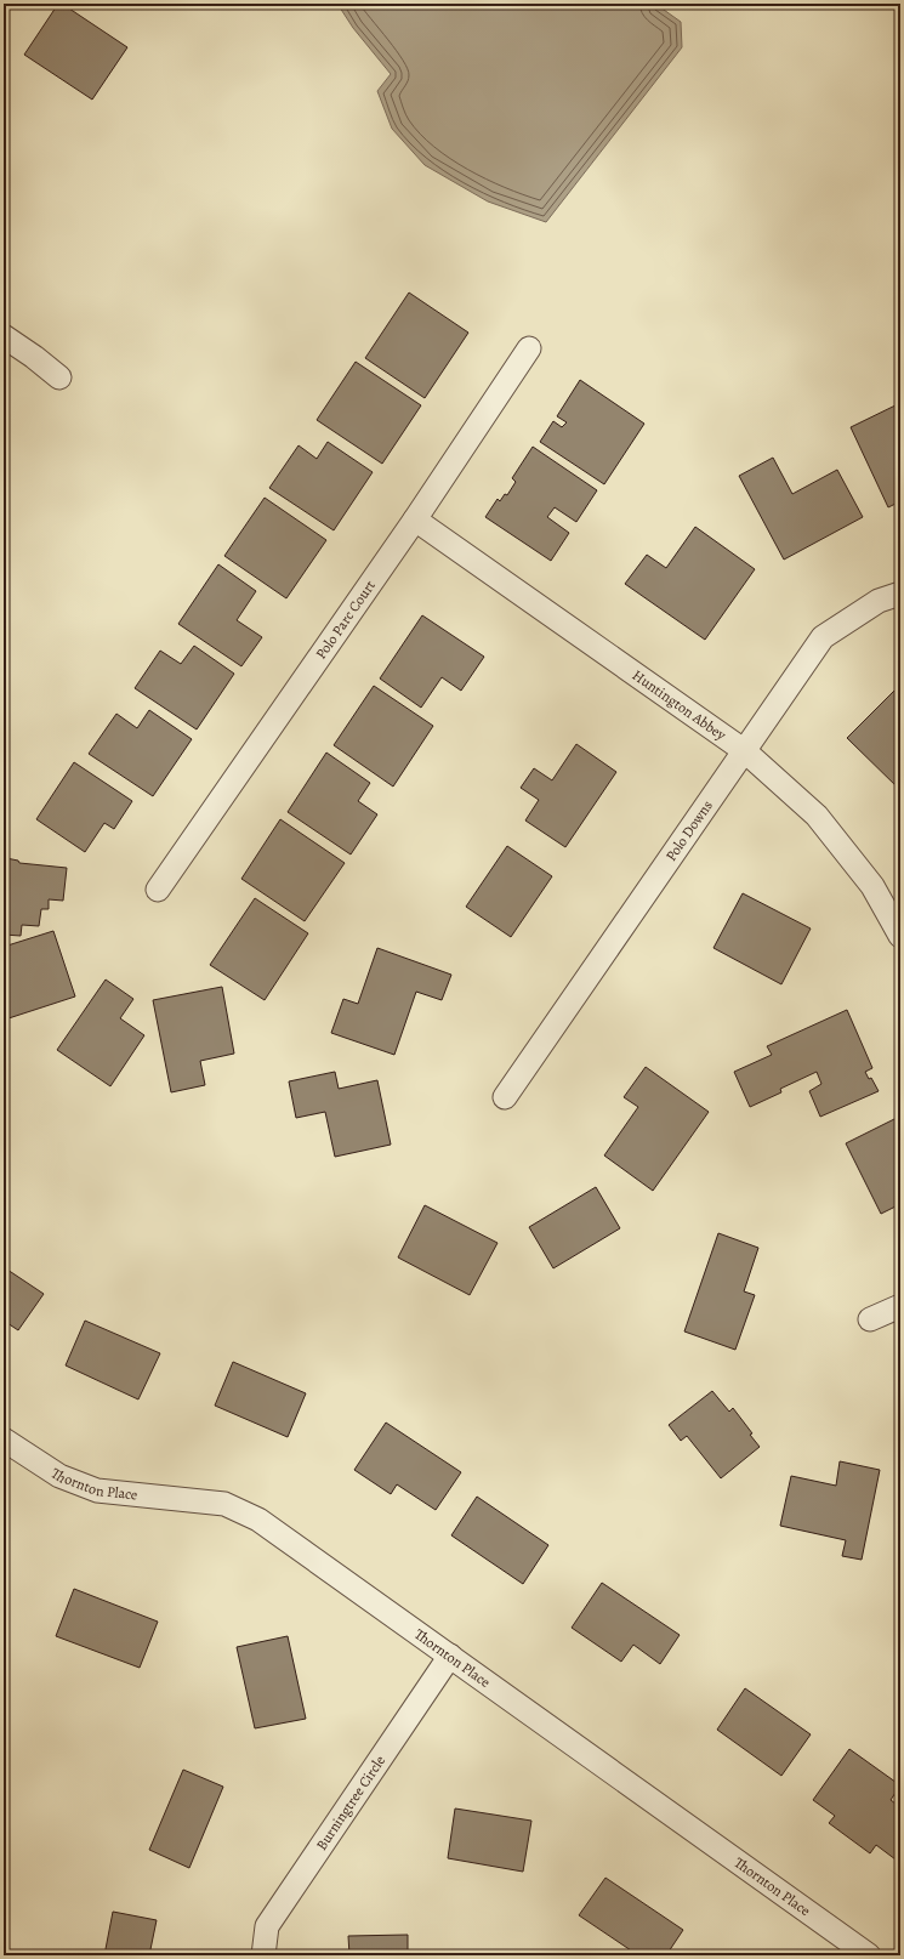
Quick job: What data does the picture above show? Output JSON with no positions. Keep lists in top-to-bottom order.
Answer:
{
  "streets": {
    "street": [
      "Polo Parc Court",
      "Huntington Abbey",
      "Polo Downs",
      "Thornton Place",
      "Burningtree Circle"
    ]
  },
  "crossings": [
    ["Polo Parc Court", "Huntington Abbey"],
    ["Huntington Abbey", "Polo Downs"],
    ["Thornton Place", "Burningtree Circle"]
  ]
}
